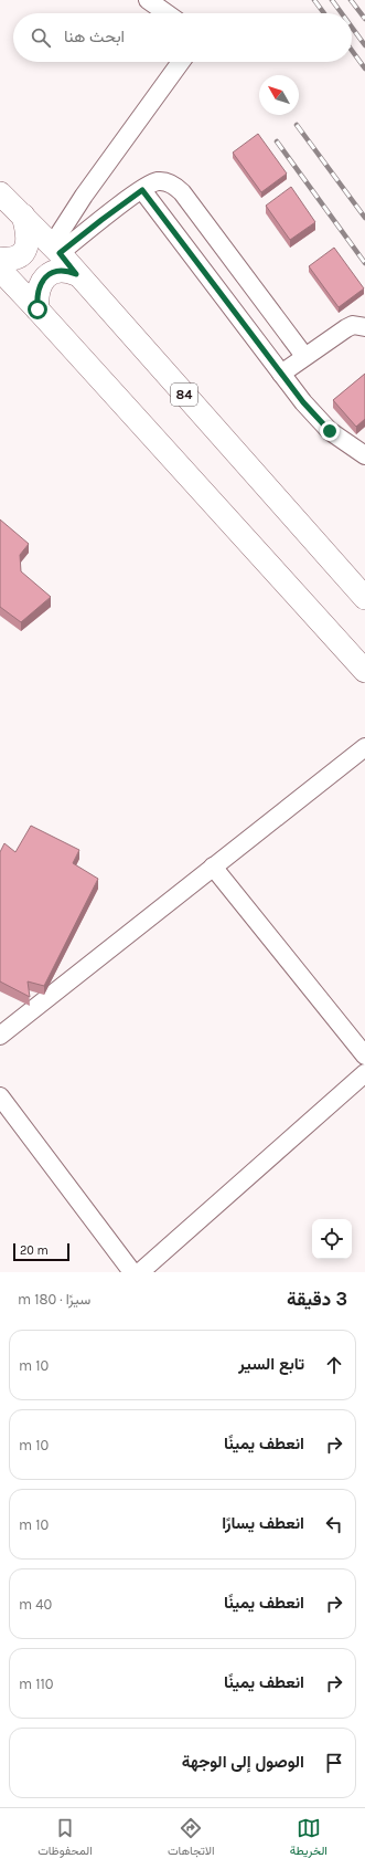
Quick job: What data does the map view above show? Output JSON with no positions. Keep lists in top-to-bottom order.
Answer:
{
  "streets": {
    "main road": ["84"]
  },
  "scale_bar": "20 m",
  "north": "top left",
  "page": {
    "search": "ابحث هنا",
    "scale": "20 m",
    "heading": ["3 دقيقة", "سيرًا · 180 m"],
    "list": [
      ["تابع السير", "10 m"],
      ["انعطف يمينًا", "10 m"],
      ["انعطف يسارًا", "10 m"],
      ["انعطف يمينًا", "40 m"],
      ["انعطف يمينًا", "110 m"],
      "الوصول إلى الوجهة"
    ],
    "nav": ["الخريطة", "الاتجاهات", "المحفوظات"]
  }
}
